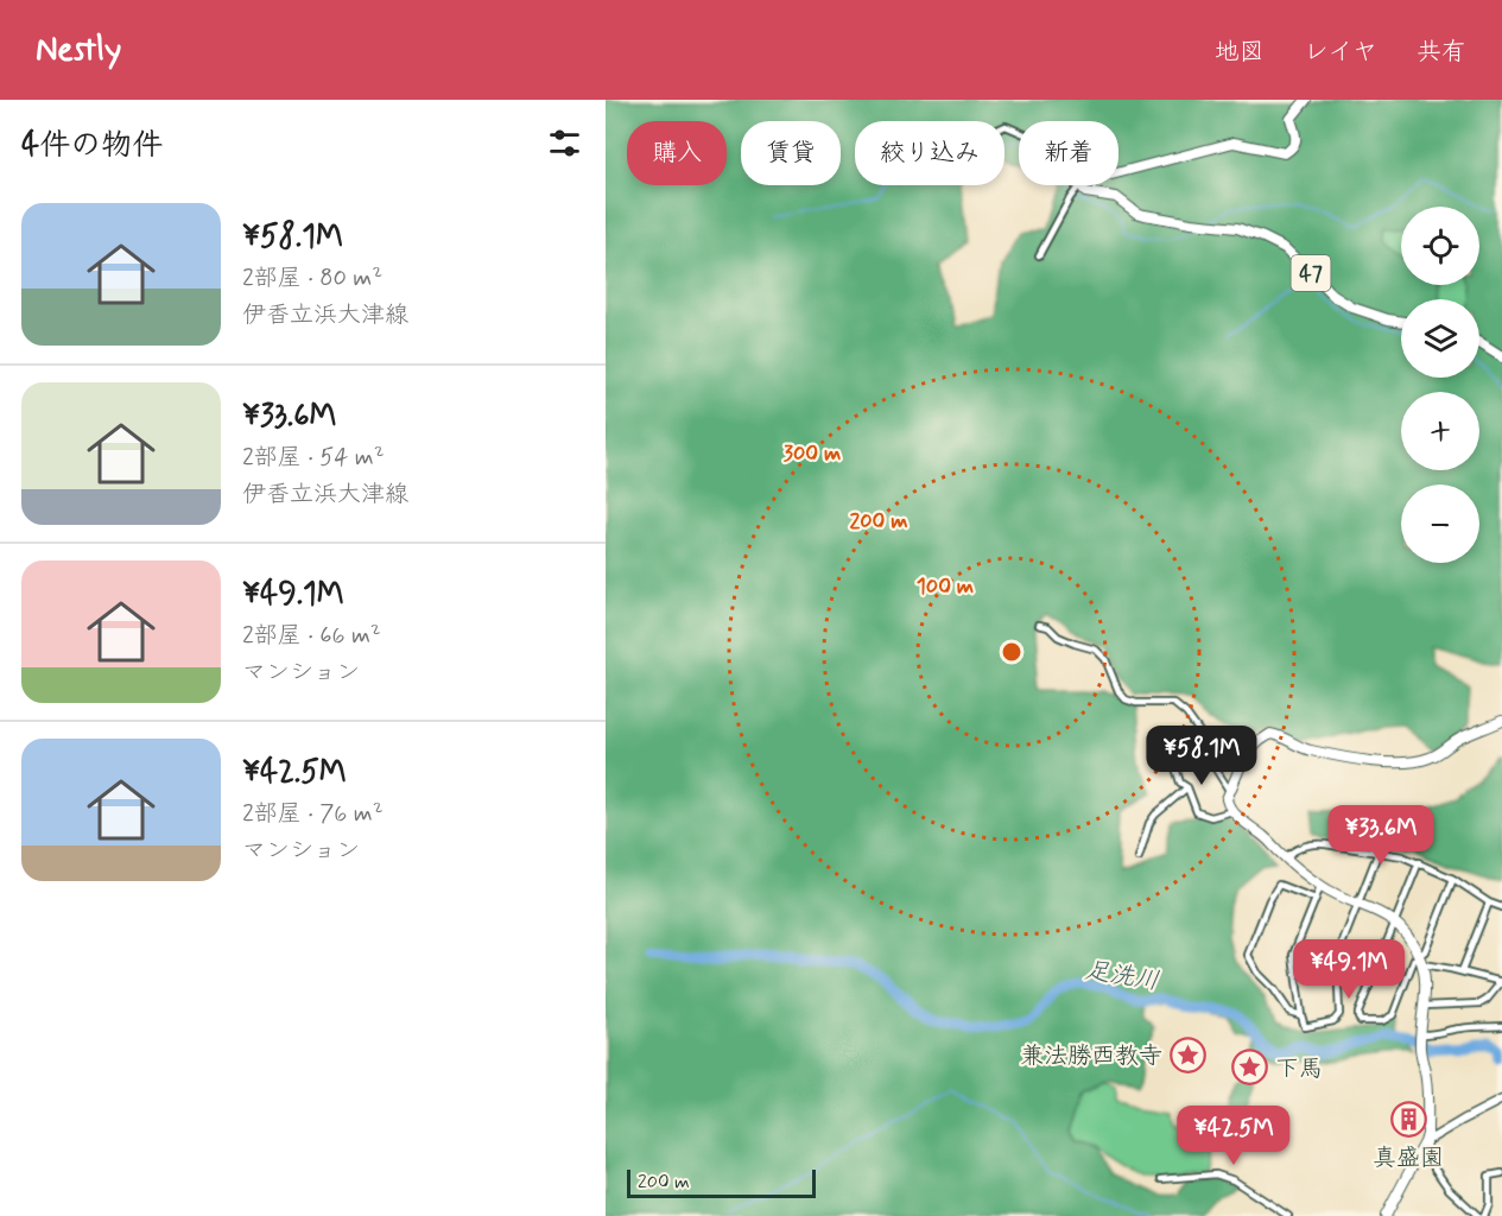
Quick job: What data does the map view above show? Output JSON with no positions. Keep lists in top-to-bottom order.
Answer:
{
  "streets": {
    "main road": ["47"]
  },
  "water": ["足洗川"],
  "places": {
    "place": ["兼法勝西教寺", "下馬"],
    "building": ["真盛園"]
  },
  "scale_bar": "200 m",
  "page": {
    "header": "Nestly",
    "nav": ["地図", "レイヤ", "共有"],
    "heading": "4件の物件",
    "chip": [
      "購入",
      "賃貸",
      "絞り込み",
      "新着"
    ],
    "list": [
      {
        "name": "¥58.1M",
        "note": "2部屋 · 80 m² · 伊香立浜大津線"
      },
      {
        "name": "¥33.6M",
        "note": "2部屋 · 54 m² · 伊香立浜大津線"
      },
      {
        "name": "¥49.1M",
        "note": "2部屋 · 66 m² · マンション"
      },
      {
        "name": "¥42.5M",
        "note": "2部屋 · 76 m² · マンション"
      }
    ],
    "map_buttons": ["+", "−"],
    "price": [
      "¥58.1M",
      "¥33.6M",
      "¥49.1M",
      "¥42.5M"
    ],
    "scale": "200 m"
  },
  "rings": ["300 m", "200 m", "100 m"]
}
